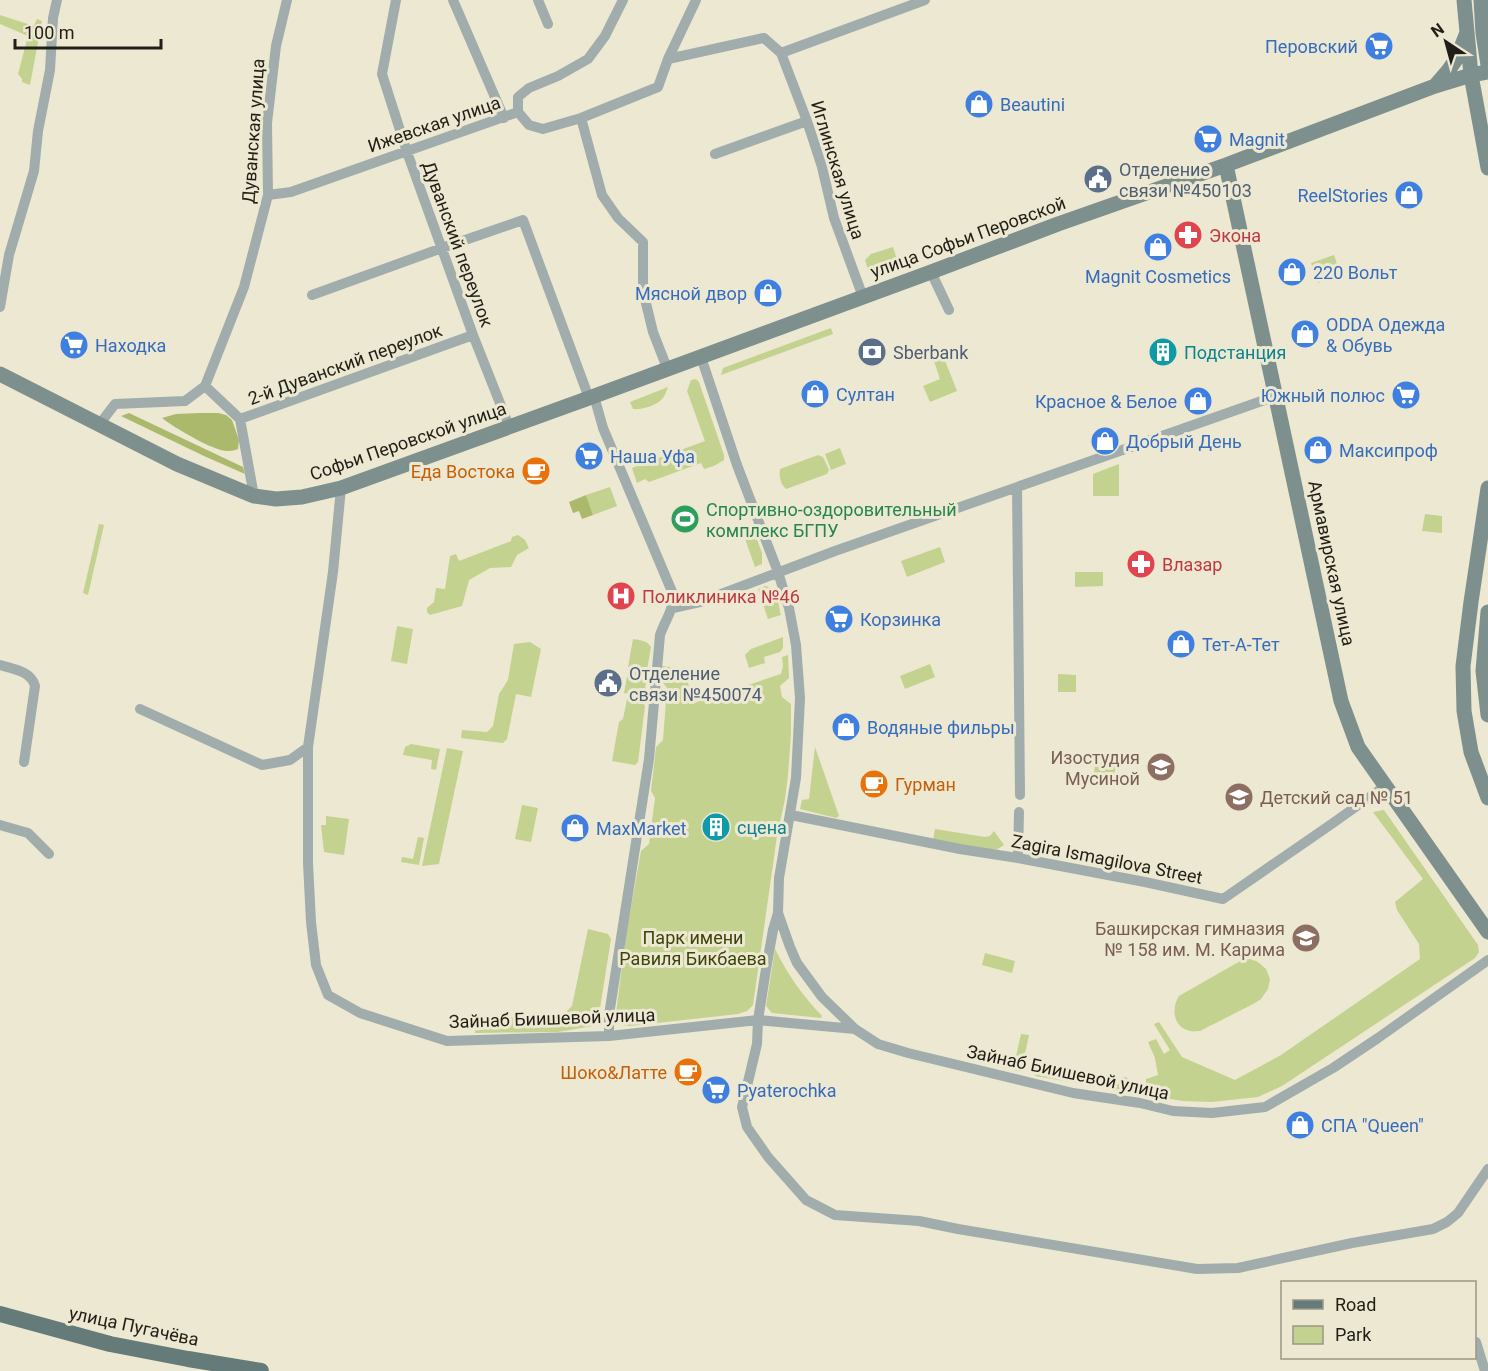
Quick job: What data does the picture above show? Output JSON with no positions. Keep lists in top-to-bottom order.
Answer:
{
  "streets": {
    "main road": [
      "улица Софьи Перовской",
      "Софьи Перовской улица",
      "Армавирская улица",
      "улица Пугачёва"
    ],
    "street": [
      "Ижевская улица",
      "Дуванская улица",
      "Иглинская улица",
      "Дуванский переулок",
      "2-й Дуванский переулок",
      "Zagira Ismagilova Street",
      "Зайнаб Биишевой улица"
    ]
  },
  "crossings": [
    ["Ижевская улица", "Дуванская улица"],
    ["Ижевская улица", "Дуванский переулок"],
    ["Дуванская улица", "2-й Дуванский переулок"],
    ["Иглинская улица", "улица Софьи Перовской"],
    ["улица Софьи Перовской", "Софьи Перовской улица"],
    ["улица Софьи Перовской", "Армавирская улица"],
    ["улица Софьи Перовской", "Зайнаб Биишевой улица"],
    ["Дуванский переулок", "2-й Дуванский переулок"],
    ["Дуванский переулок", "Софьи Перовской улица"],
    ["Софьи Перовской улица", "Зайнаб Биишевой улица"],
    ["Армавирская улица", "Zagira Ismagilova Street"],
    ["Zagira Ismagilova Street", "Зайнаб Биишевой улица"]
  ],
  "parks": ["Парк имени Равиля Бикбаева"],
  "places": {
    "supermarket": [
      "Перовский",
      "Magnit",
      "Находка",
      "Южный полюс",
      "Наша Уфа",
      "Корзинка",
      "Pyaterochka"
    ],
    "shop": [
      "Beautini",
      "ReelStories",
      "Magnit Cosmetics",
      "220 Вольт",
      "Мясной двор",
      "ODDA Одежда & Обувь",
      "Султан",
      "Красное & Белое",
      "Добрый День",
      "Максипроф",
      "Тет-А-Тет",
      "Водяные фильры",
      "MaxMarket",
      "СПА \"Queen\""
    ],
    "public building": ["Отделение связи №450103", "Отделение связи №450074"],
    "pharmacy": ["Экона", "Влазар"],
    "bank": ["Sberbank"],
    "building": ["Подстанция", "сцена"],
    "cafe": ["Еда Востока", "Гурман", "Шоко&Латте"],
    "sports": ["Спортивно-оздоровительный комплекс БГПУ"],
    "hospital": ["Поликлиника №46"],
    "school or university": ["Изостудия Мусиной", "Детский сад № 51", "Башкирская гимназия № 158 им. М. Карима"]
  },
  "legend": ["Road", "Park"],
  "scale_bar": "100 m",
  "north": "top left"
}
